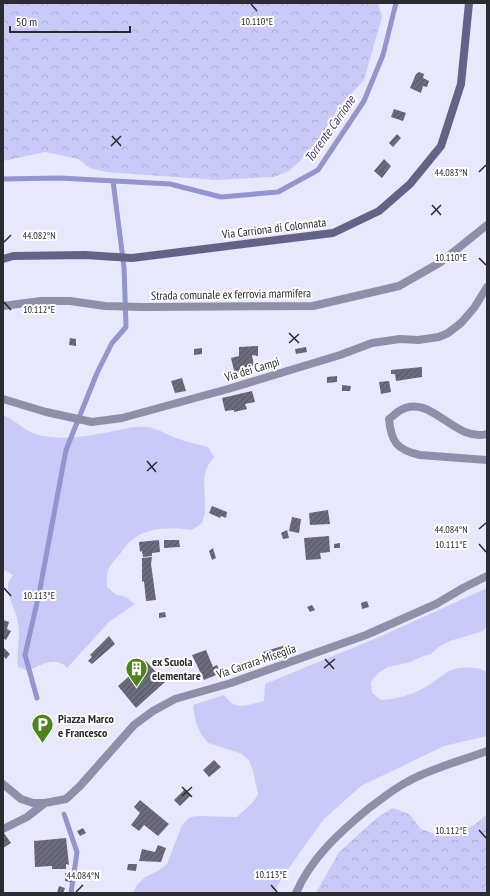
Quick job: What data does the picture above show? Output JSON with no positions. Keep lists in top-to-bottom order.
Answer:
{
  "streets": {
    "main road": ["Via Carriona di Colonnata"],
    "street": ["Strada comunale ex ferrovia marmifera", "Via dei Campi", "Via Carrara-Miseglia"]
  },
  "water": ["Torrente Carrione"],
  "places": {
    "building": ["ex Scuola elementare"],
    "parking": ["Piazza Marco e Francesco"]
  },
  "scale_bar": "50 m",
  "coordinates": [
    "10.110°E",
    "44.083°N",
    "44.082°N",
    "10.112°E",
    "44.084°N",
    "10.111°E",
    "10.113°E"
  ]
}
